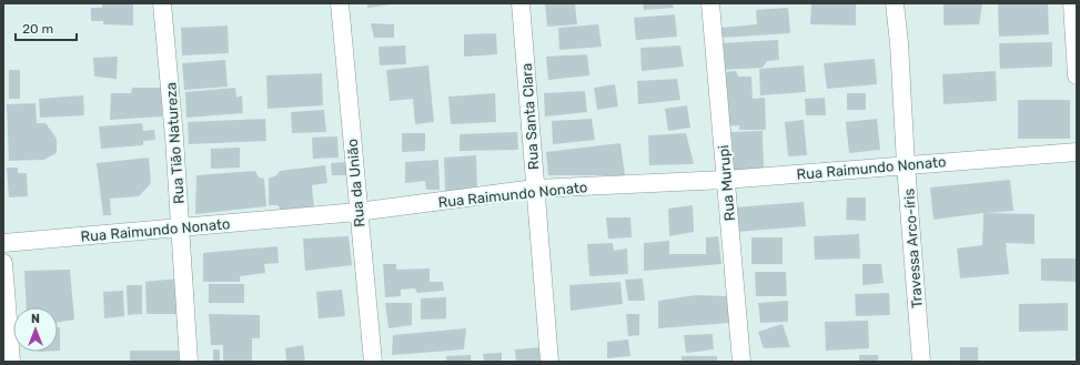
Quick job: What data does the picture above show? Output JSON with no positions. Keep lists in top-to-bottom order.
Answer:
{
  "streets": {
    "street": [
      "Rua Santa Clara",
      "Rua Tião Natureza",
      "Rua Raimundo Nonato",
      "Rua da União",
      "Rua Murupi",
      "Travessa Arco-íris"
    ]
  },
  "crossings": [
    ["Rua Santa Clara", "Rua Raimundo Nonato"],
    ["Rua Tião Natureza", "Rua Raimundo Nonato"],
    ["Rua Raimundo Nonato", "Rua da União"],
    ["Rua Raimundo Nonato", "Rua Murupi"],
    ["Rua Raimundo Nonato", "Travessa Arco-íris"]
  ],
  "scale_bar": "20 m",
  "north": "top"
}
